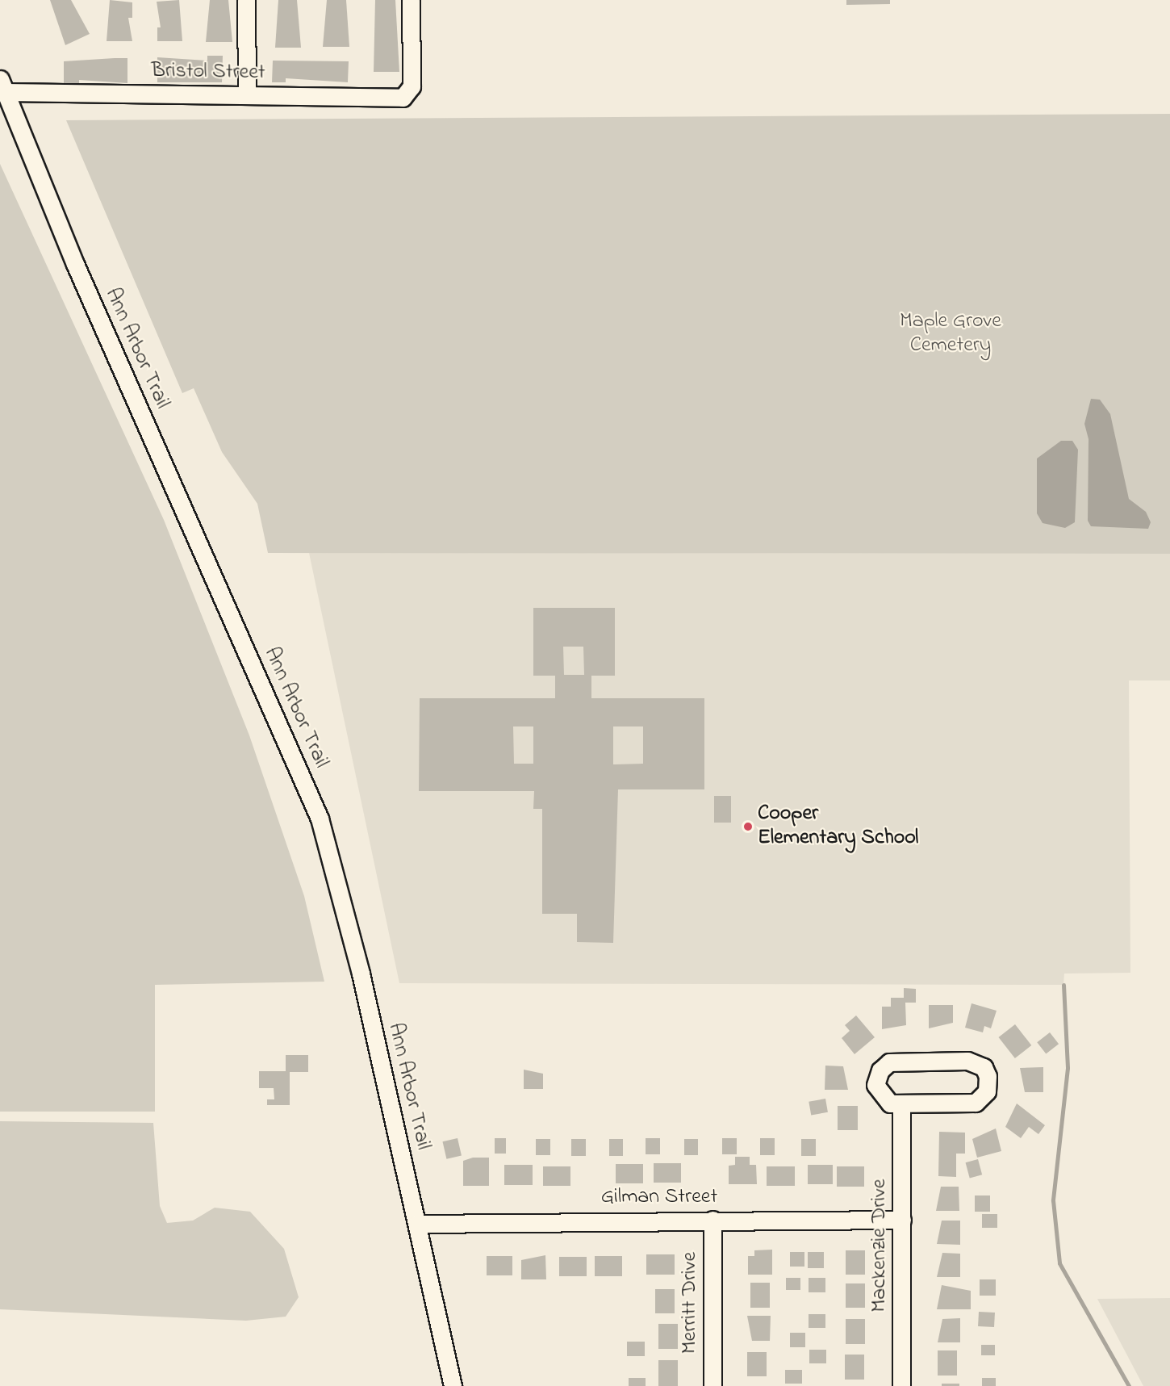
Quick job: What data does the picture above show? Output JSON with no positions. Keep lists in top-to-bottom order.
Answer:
{
  "streets": {
    "street": [
      "Bristol Street",
      "Ann Arbor Trail",
      "Gilman Street",
      "Mackenzie Drive",
      "Merritt Drive"
    ]
  },
  "crossings": [
    ["Bristol Street", "Ann Arbor Trail"],
    ["Ann Arbor Trail", "Gilman Street"],
    ["Gilman Street", "Mackenzie Drive"],
    ["Gilman Street", "Merritt Drive"]
  ],
  "parks": ["Maple Grove Cemetery"],
  "places": ["Cooper Elementary School"]
}
